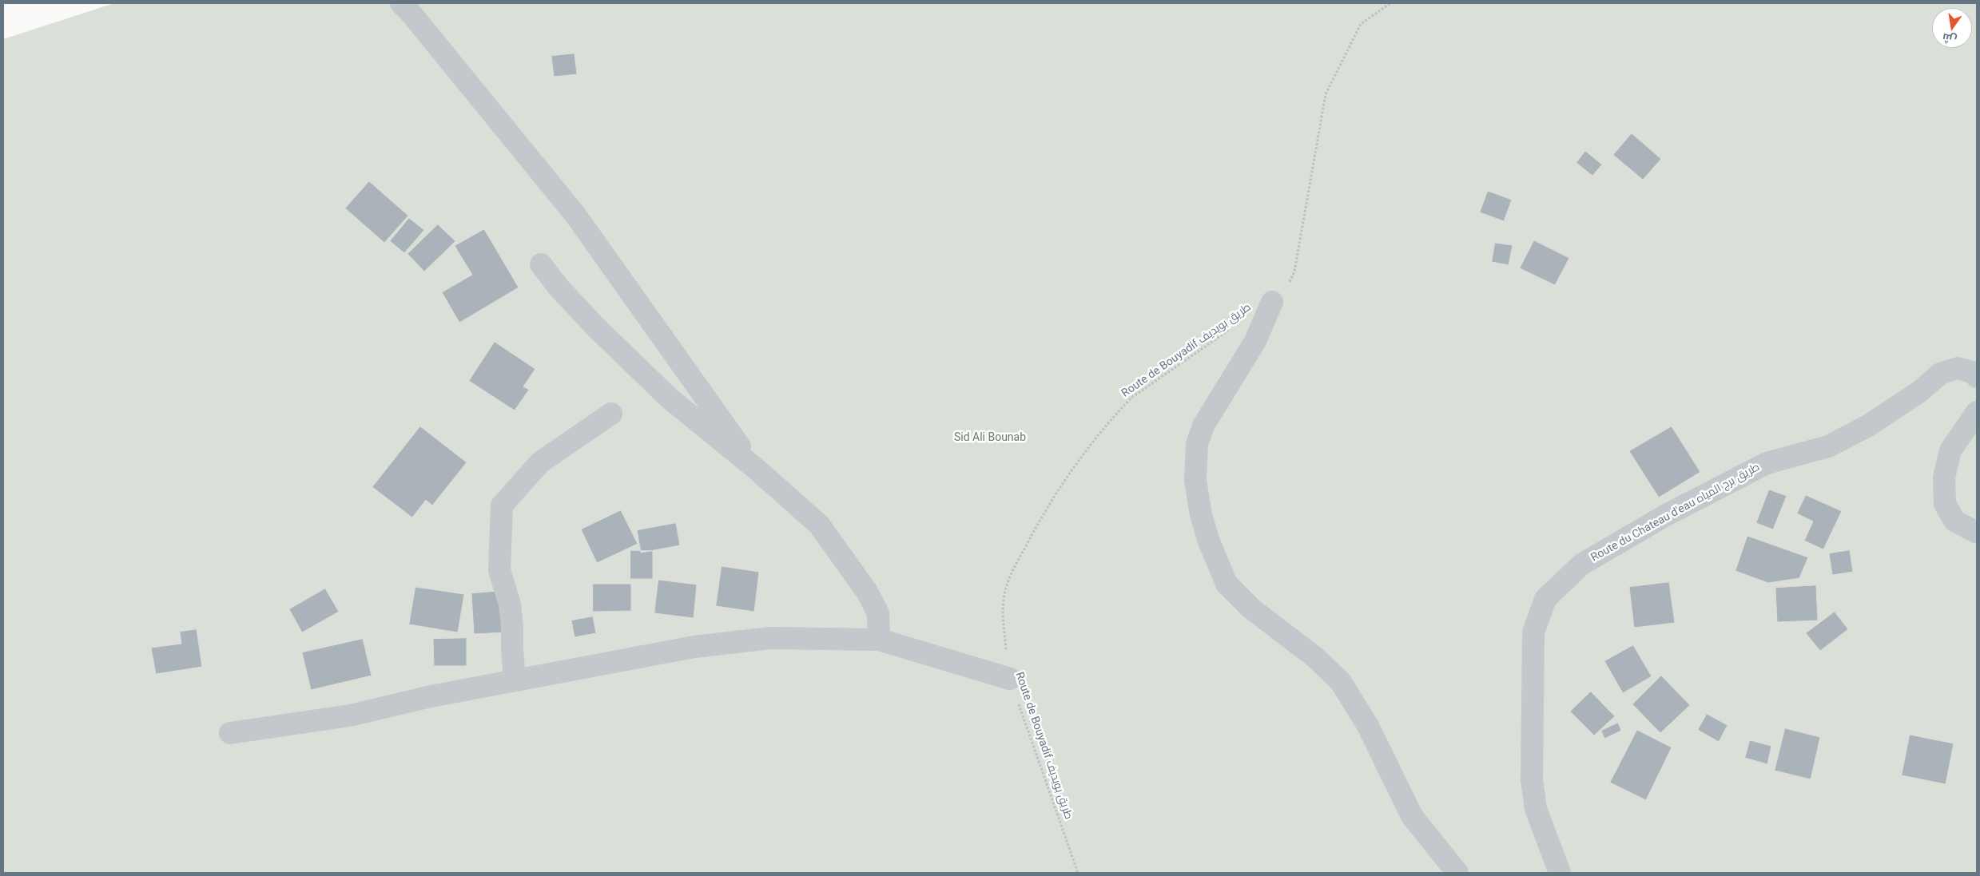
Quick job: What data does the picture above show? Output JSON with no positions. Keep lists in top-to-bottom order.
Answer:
{
  "streets": {
    "street": ["Route du Chateau d'eau طريق برج المياه"],
    "path": ["Route de Bouyadif طريق بويديف"]
  },
  "parks": ["Sid Ali Bounab"],
  "north": "bottom"
}
